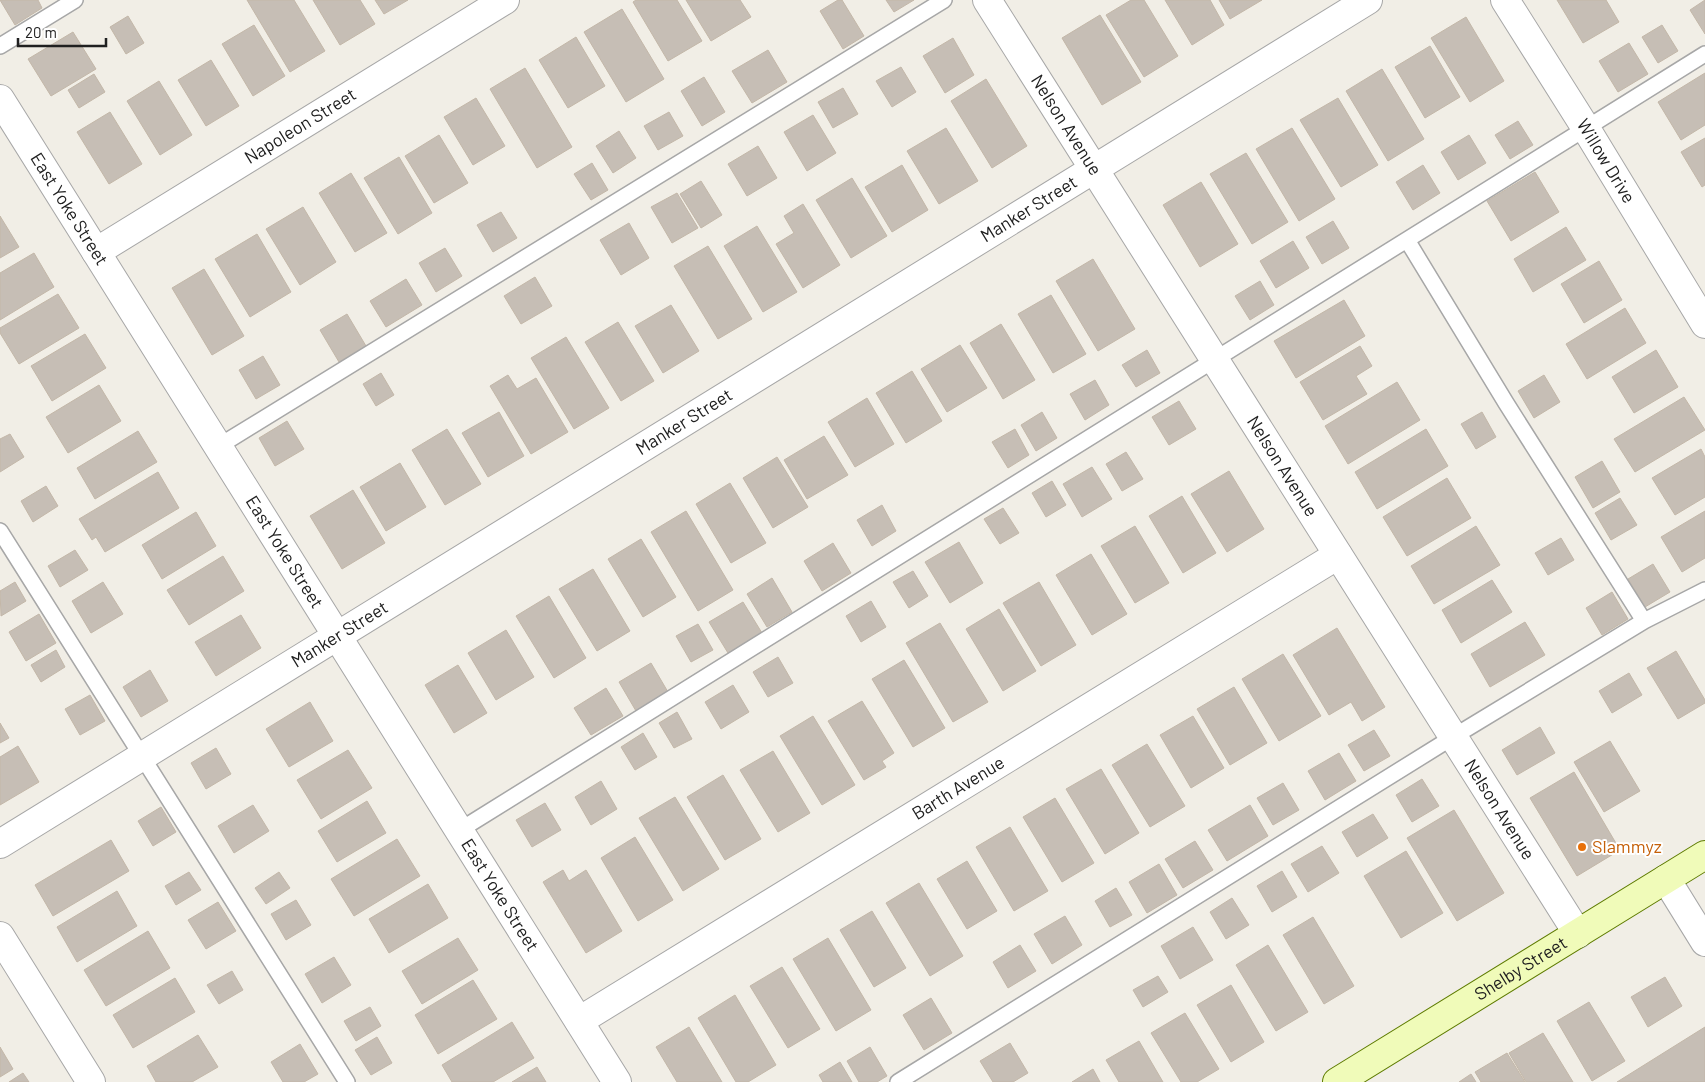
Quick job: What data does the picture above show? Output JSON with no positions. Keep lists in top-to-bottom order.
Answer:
{
  "streets": {
    "main road": ["Shelby Street"],
    "street": [
      "Nelson Avenue",
      "Napoleon Street",
      "Willow Drive",
      "East Yoke Street",
      "Manker Street",
      "Barth Avenue"
    ]
  },
  "crossings": [
    ["Nelson Avenue", "Manker Street"],
    ["Nelson Avenue", "Barth Avenue"],
    ["Nelson Avenue", "Shelby Street"],
    ["Napoleon Street", "East Yoke Street"],
    ["East Yoke Street", "Manker Street"],
    ["East Yoke Street", "Barth Avenue"]
  ],
  "places": ["Slammyz"],
  "scale_bar": "20 m"
}
